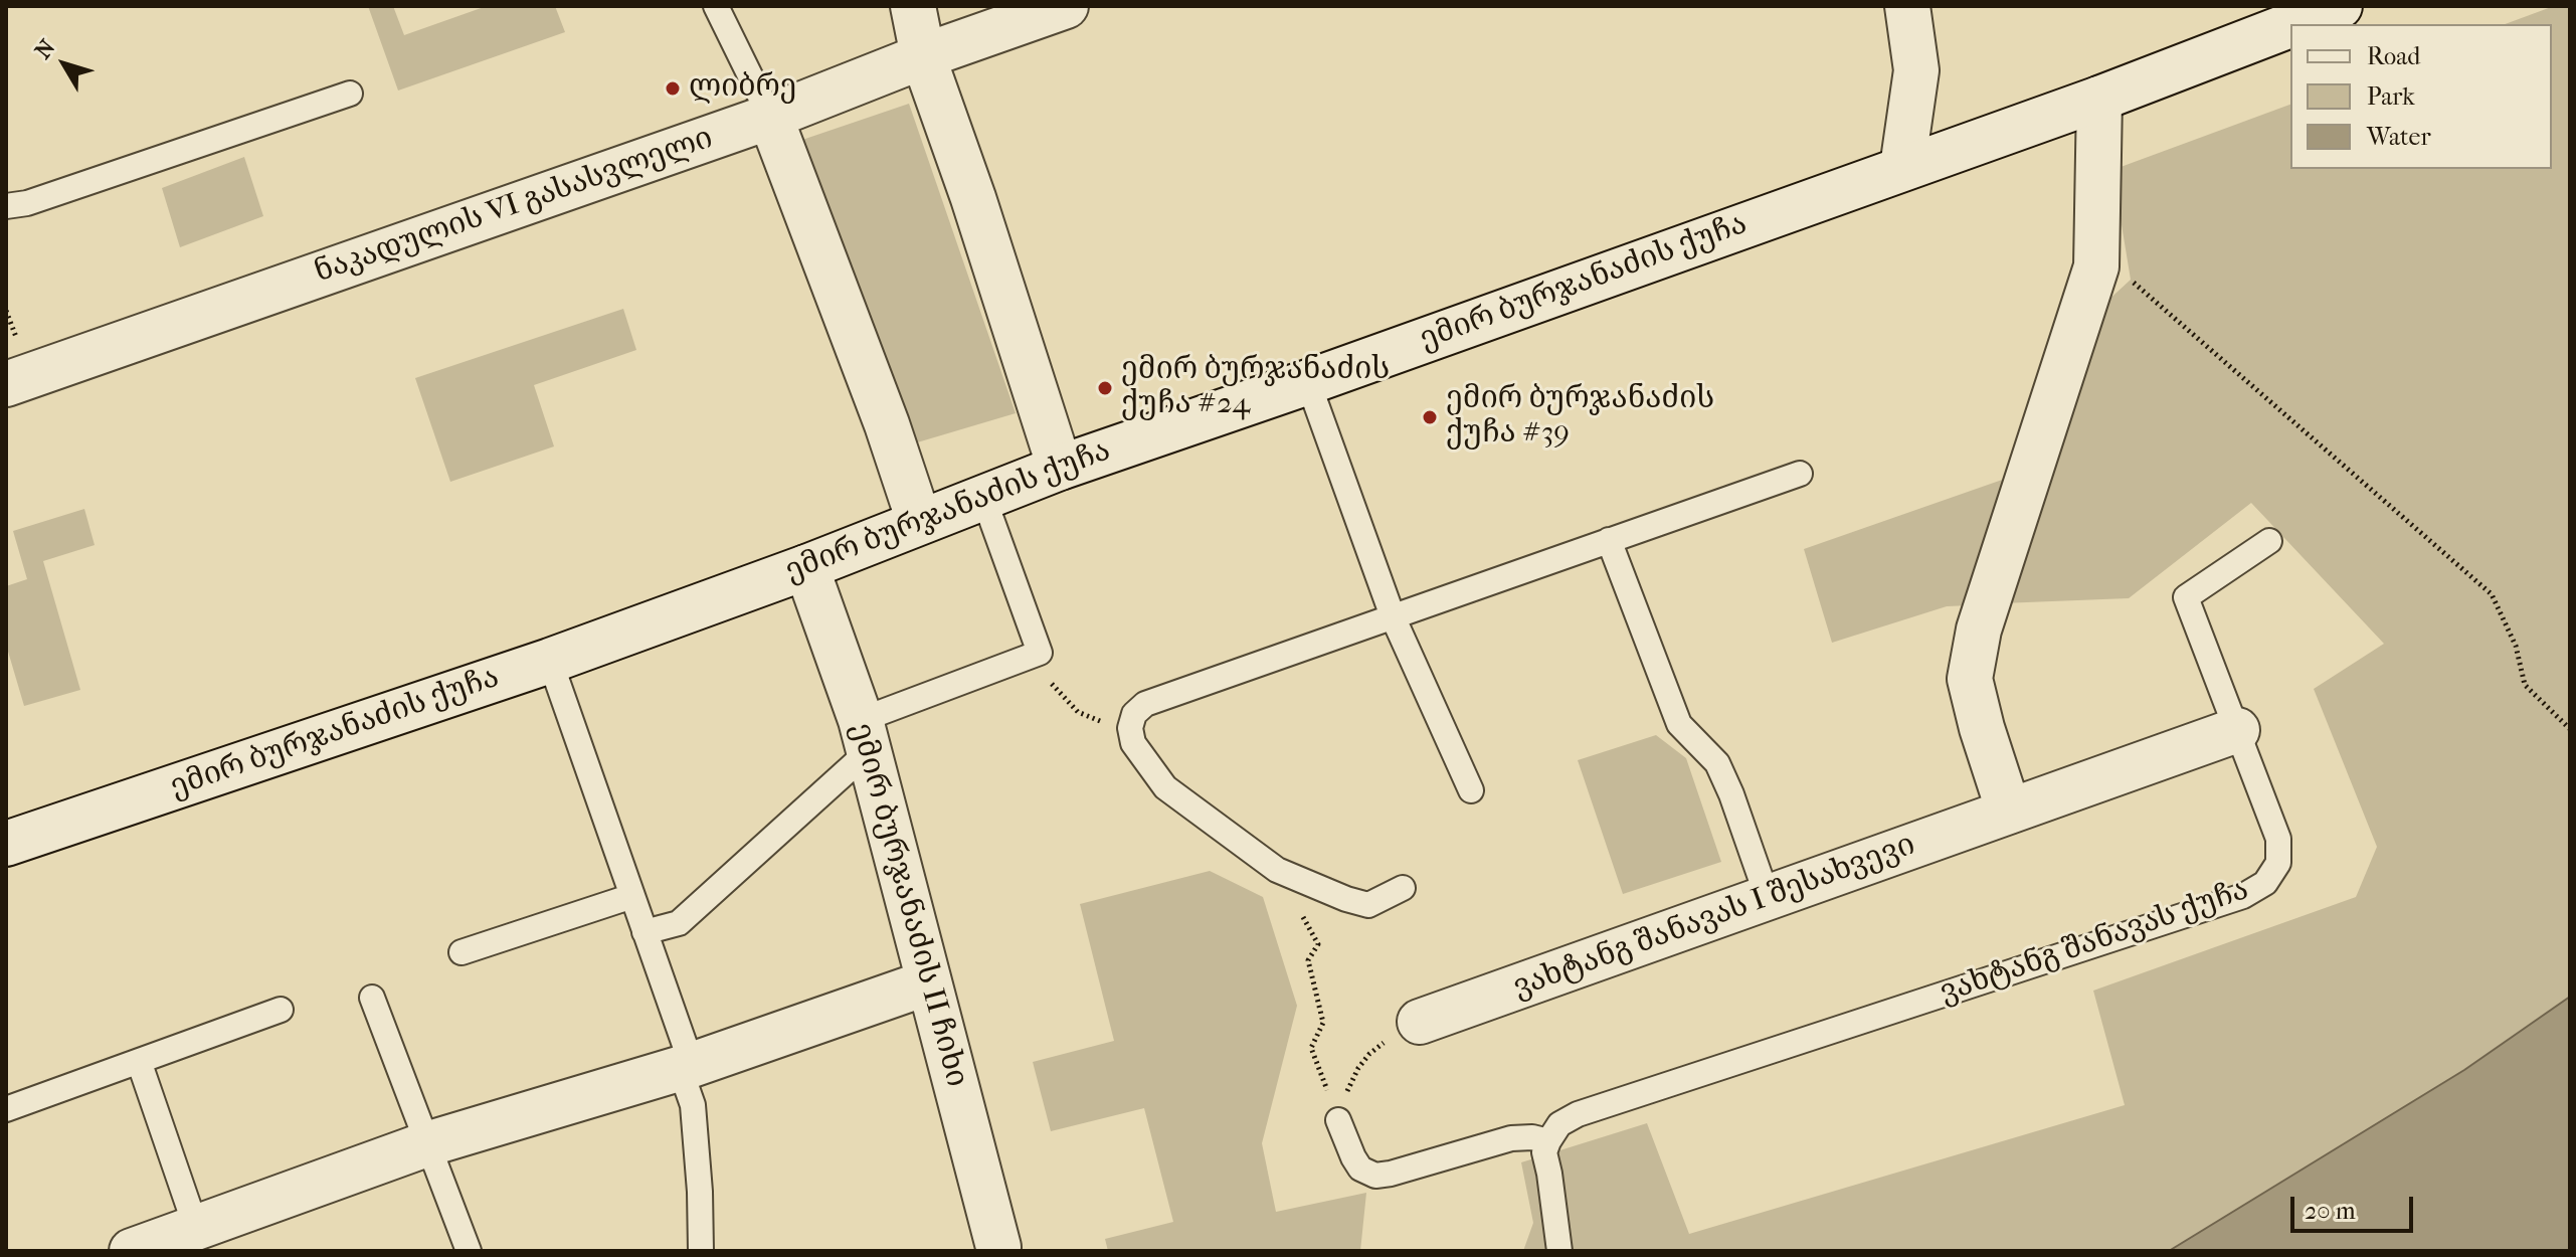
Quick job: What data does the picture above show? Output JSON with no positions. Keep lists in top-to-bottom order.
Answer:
{
  "streets": {
    "street": [
      "ნაკადულის VI გასასვლელი",
      "ემირ ბურჯანაძის ქუჩა",
      "ემირ ბურჯანაძის II ჩიხი",
      "ვახტანგ შანავას I შესახვევი"
    ],
    "lane": ["ვახტანგ შანავას ქუჩა"]
  },
  "crossings": [
    ["ემირ ბურჯანაძის ქუჩა", "ემირ ბურჯანაძის II ჩიხი"]
  ],
  "places": ["ლიბრე", "ემირ ბურჯანაძის ქუჩა #24", "ემირ ბურჯანაძის ქუჩა #39"],
  "legend": ["Road", "Park", "Water"],
  "scale_bar": "20 m",
  "north": "top left"
}
